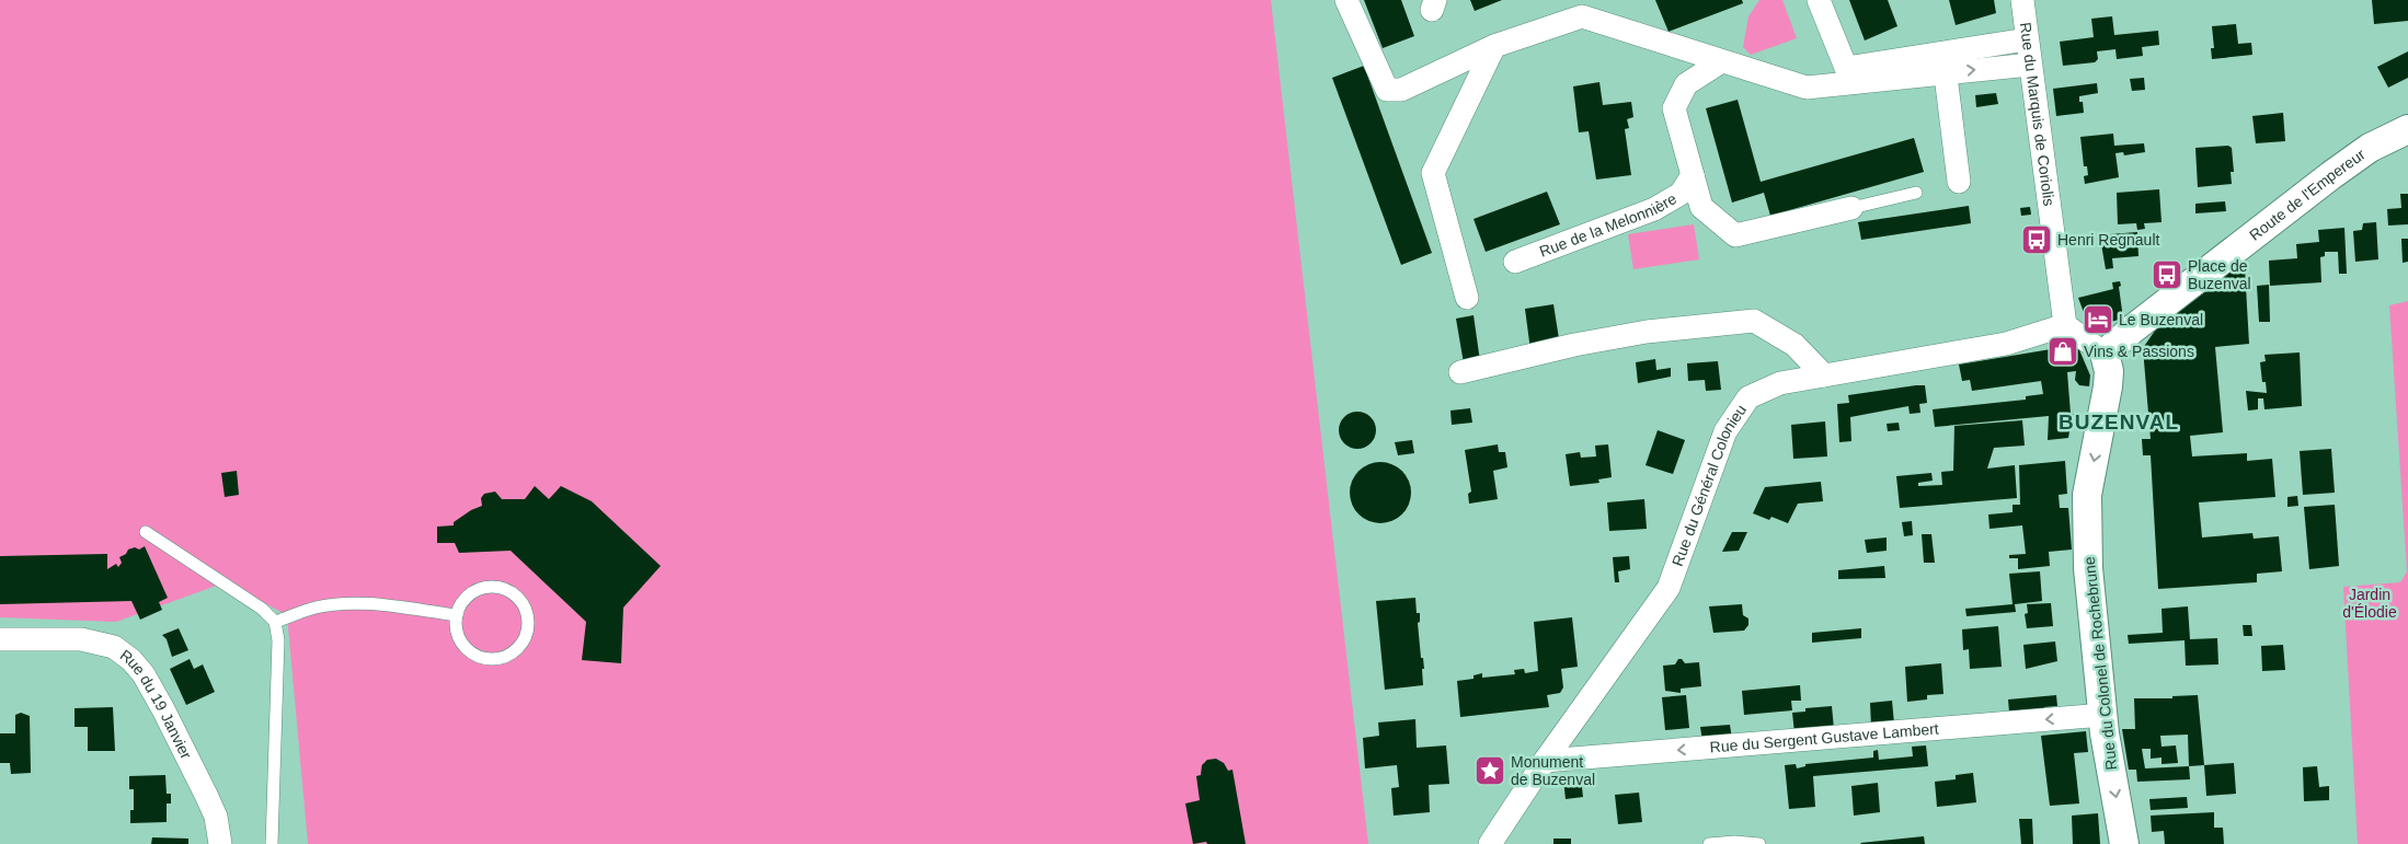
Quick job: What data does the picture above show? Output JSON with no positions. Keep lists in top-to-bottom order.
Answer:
{
  "streets": {
    "street": [
      "Rue du Marquis de Coriolis",
      "Route de l'Empereur",
      "Rue de la Melonnière",
      "Rue du Général Colonieu",
      "Rue du Colonel de Rochebrune",
      "Rue du 19 Janvier",
      "Rue du Sergent Gustave Lambert"
    ]
  },
  "crossings": [
    ["Rue du Marquis de Coriolis", "Rue du Général Colonieu"],
    ["Route de l'Empereur", "Rue du Colonel de Rochebrune"],
    ["Rue du Général Colonieu", "Rue du Sergent Gustave Lambert"],
    ["Rue du Colonel de Rochebrune", "Rue du Sergent Gustave Lambert"]
  ],
  "one_way": ["Rue du Colonel de Rochebrune", "Rue du Sergent Gustave Lambert"],
  "districts": ["BUZENVAL"],
  "parks": ["Jardin d'Élodie"],
  "places": {
    "bus stop": ["Henri Regnault", "Place de Buzenval"],
    "hotel": ["Le Buzenval"],
    "shop": ["Vins & Passions"],
    "place": ["Monument de Buzenval"]
  }
}
